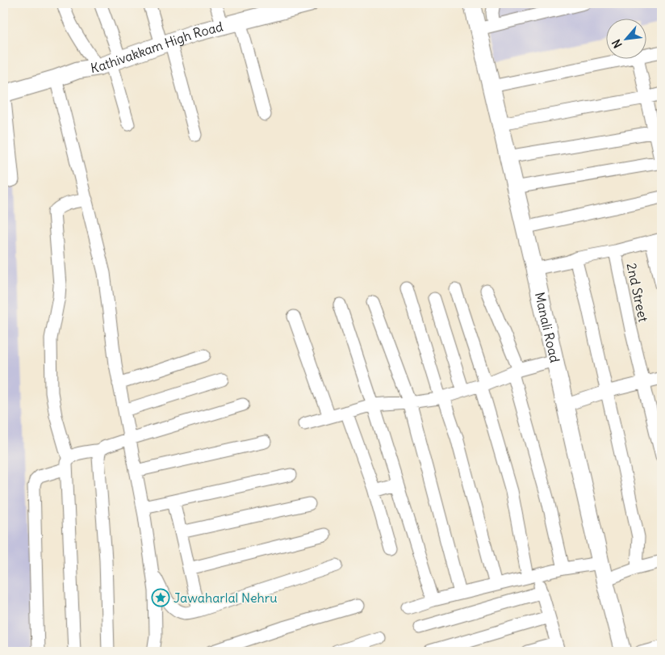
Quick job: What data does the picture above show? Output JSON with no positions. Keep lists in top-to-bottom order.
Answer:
{
  "streets": {
    "main road": ["Kathivakkam High Road", "Manali Road"],
    "street": ["2nd Street"]
  },
  "places": {
    "place": ["Jawaharlal Nehru"]
  },
  "north": "bottom left"
}
